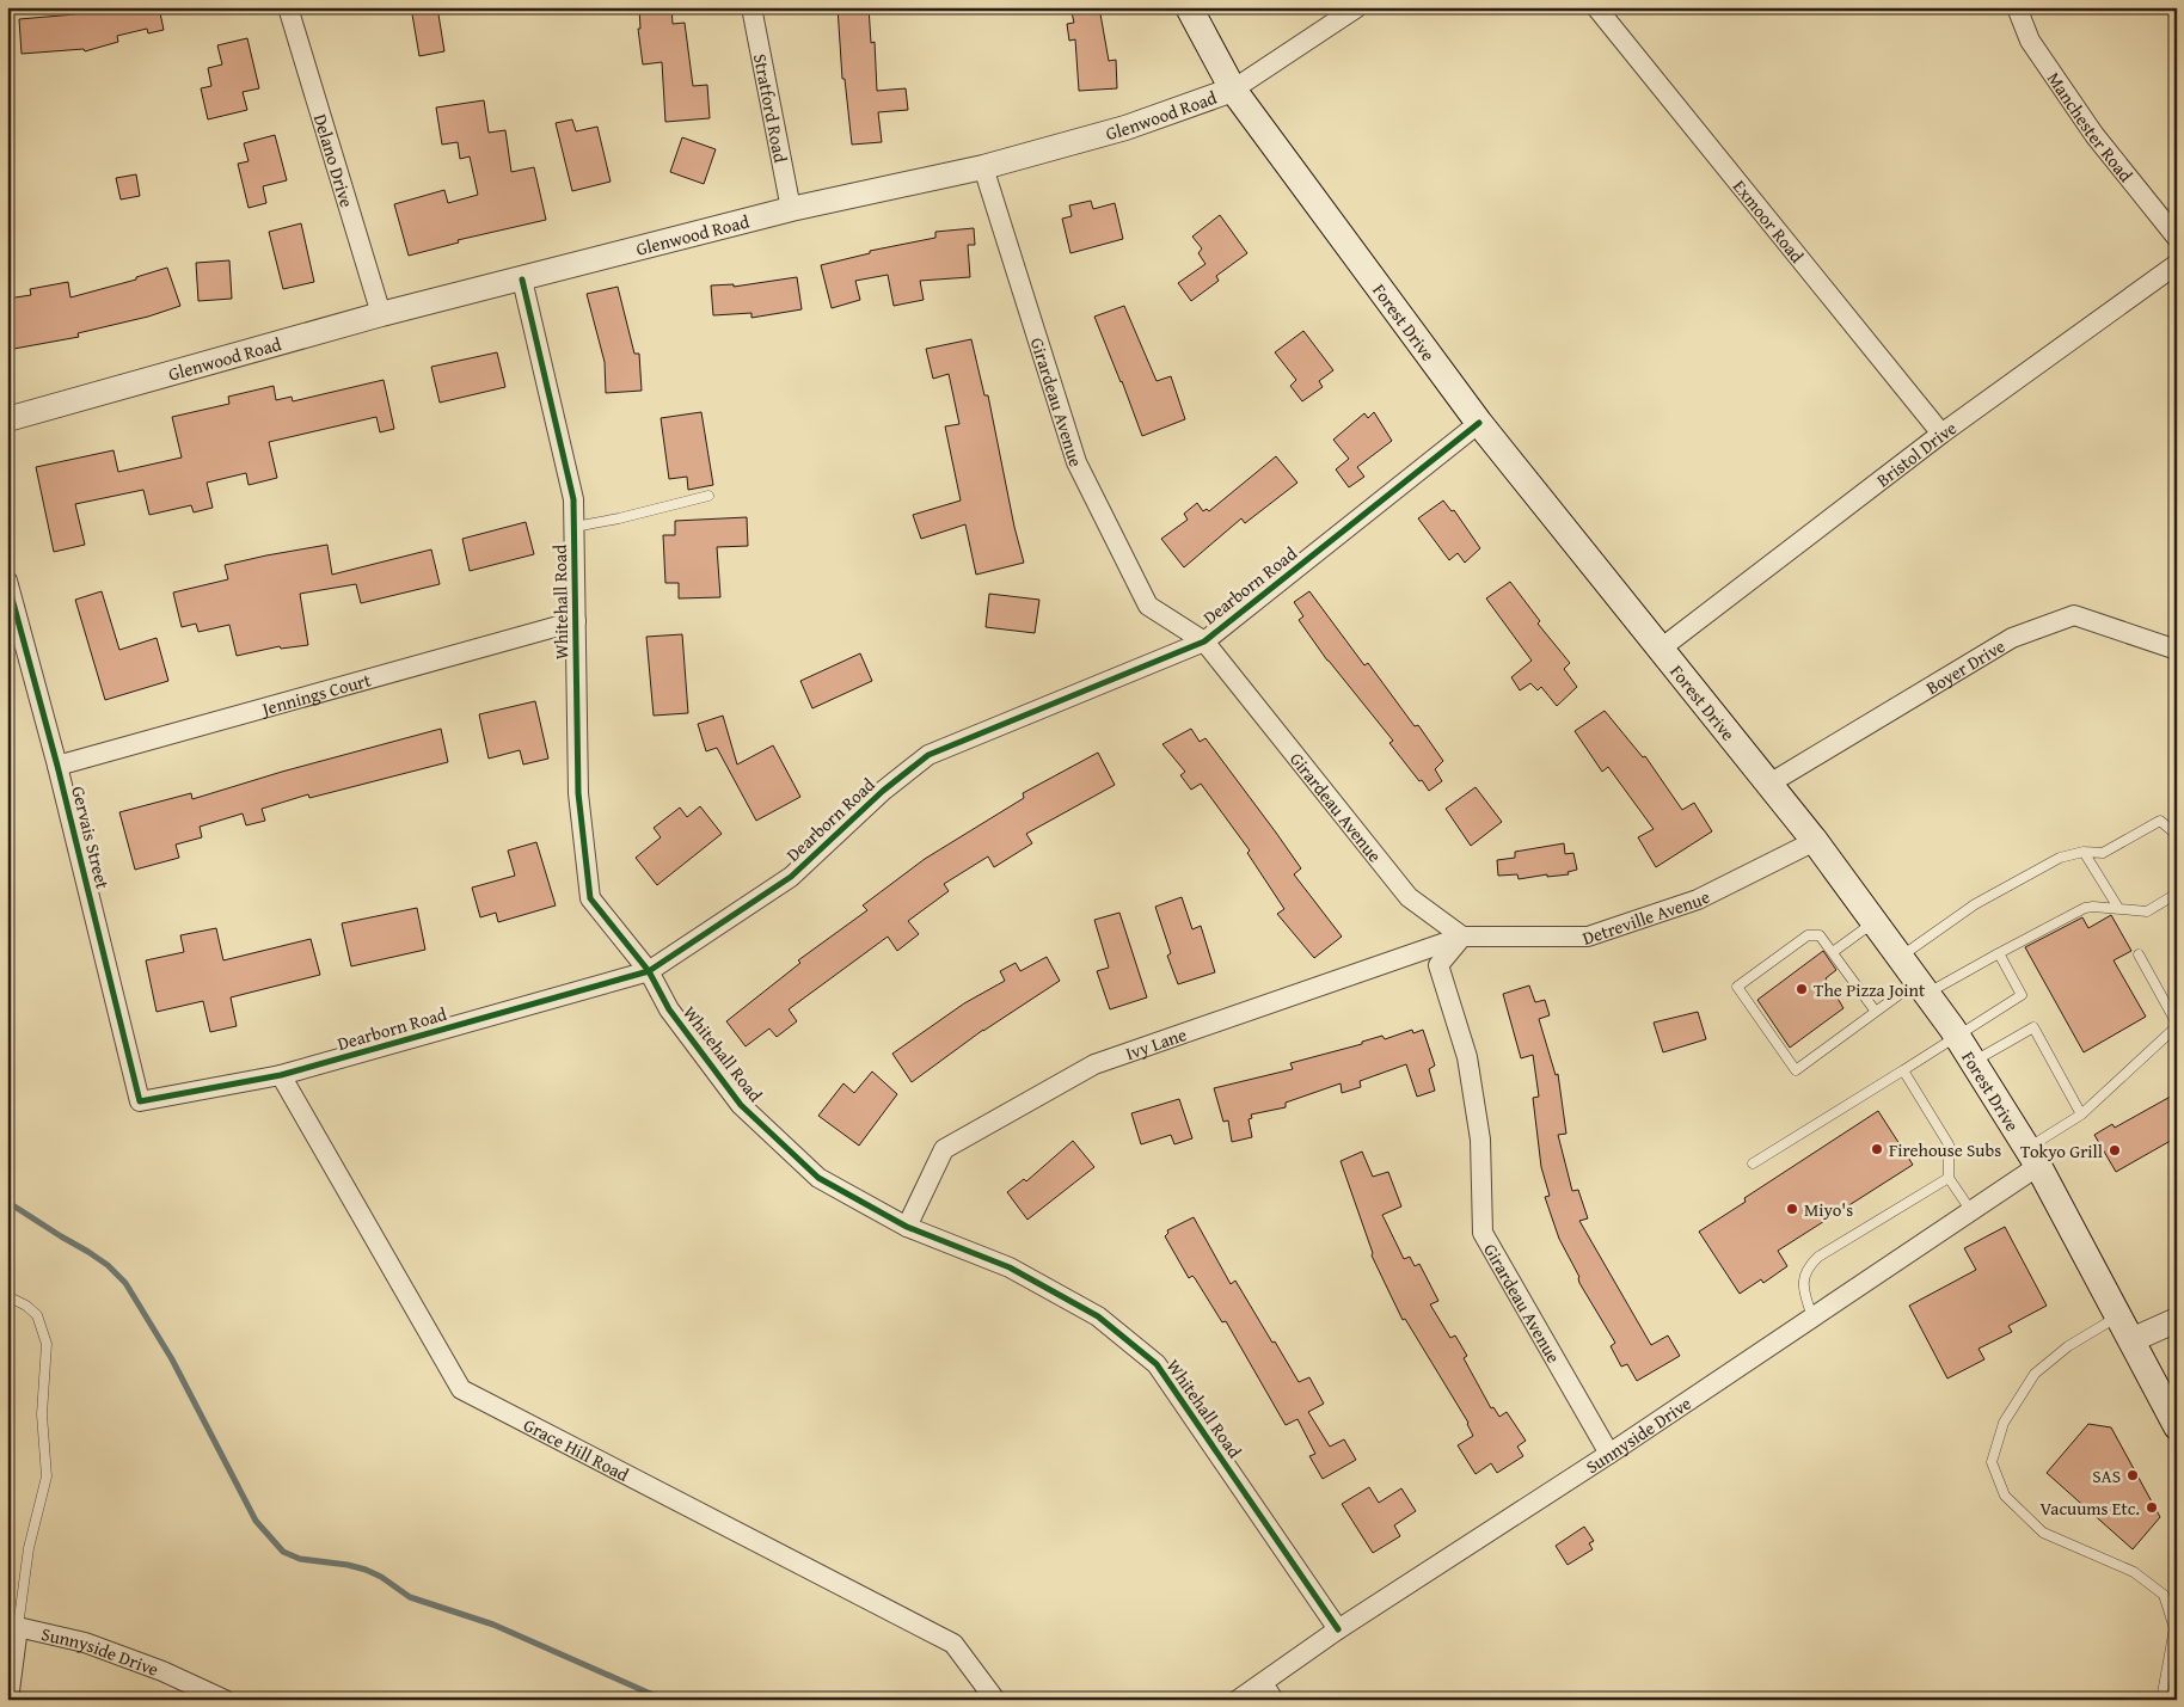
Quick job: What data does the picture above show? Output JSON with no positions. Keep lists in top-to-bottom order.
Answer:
{
  "streets": {
    "main road": ["Forest Drive"],
    "street": [
      "Stratford Road",
      "Glenwood Road",
      "Manchester Road",
      "Delano Drive",
      "Exmoor Road",
      "Girardeau Avenue",
      "Bristol Drive",
      "Dearborn Road",
      "Whitehall Road",
      "Boyer Drive",
      "Jennings Court",
      "Gervais Street",
      "Detreville Avenue",
      "Ivy Lane",
      "Sunnyside Drive",
      "Grace Hill Road"
    ]
  },
  "crossings": [
    ["Stratford Road", "Glenwood Road"],
    ["Glenwood Road", "Delano Drive"],
    ["Glenwood Road", "Forest Drive"],
    ["Glenwood Road", "Girardeau Avenue"],
    ["Glenwood Road", "Whitehall Road"],
    ["Exmoor Road", "Bristol Drive"],
    ["Forest Drive", "Bristol Drive"],
    ["Forest Drive", "Dearborn Road"],
    ["Forest Drive", "Boyer Drive"],
    ["Forest Drive", "Detreville Avenue"],
    ["Forest Drive", "Sunnyside Drive"],
    ["Girardeau Avenue", "Dearborn Road"],
    ["Girardeau Avenue", "Detreville Avenue"],
    ["Girardeau Avenue", "Ivy Lane"],
    ["Girardeau Avenue", "Sunnyside Drive"],
    ["Dearborn Road", "Whitehall Road"],
    ["Dearborn Road", "Gervais Street"],
    ["Dearborn Road", "Grace Hill Road"],
    ["Whitehall Road", "Jennings Court"],
    ["Whitehall Road", "Ivy Lane"],
    ["Whitehall Road", "Sunnyside Drive"],
    ["Jennings Court", "Gervais Street"],
    ["Detreville Avenue", "Ivy Lane"]
  ],
  "places": [
    "The Pizza Joint",
    "Firehouse Subs",
    "Tokyo Grill",
    "Miyo's",
    "SAS",
    "Vacuums Etc."
  ]
}
